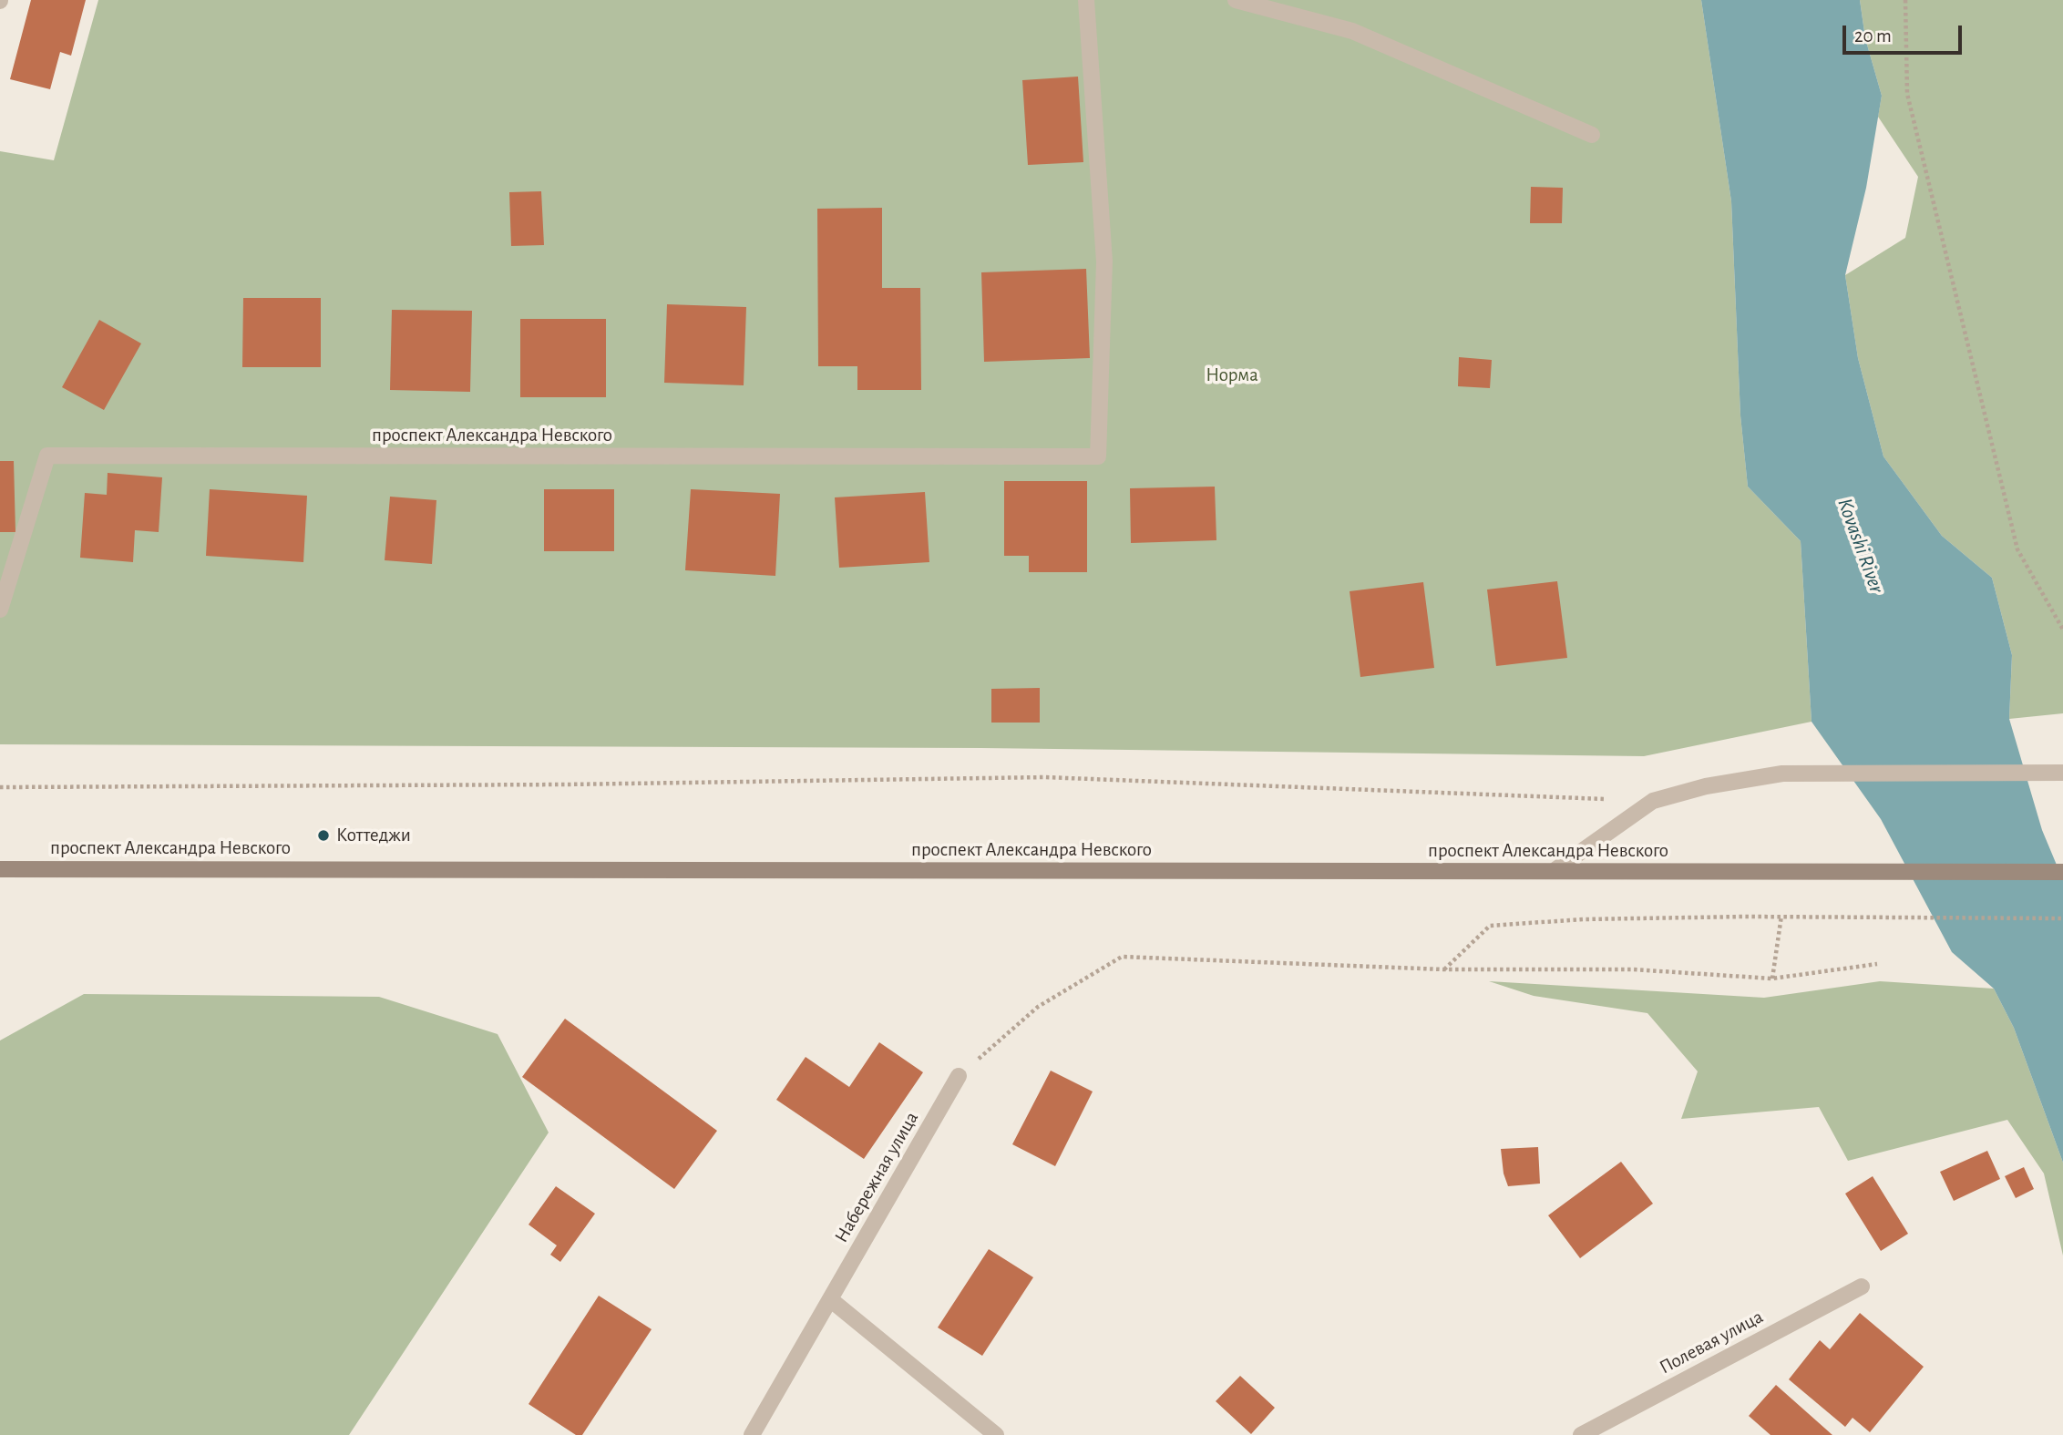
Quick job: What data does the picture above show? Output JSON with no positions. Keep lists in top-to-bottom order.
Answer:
{
  "streets": {
    "main road": ["проспект Александра Невского"],
    "street": ["Набережная улица", "Полевая улица"]
  },
  "water": ["Kovashi River"],
  "parks": ["Норма"],
  "places": ["Коттеджи"],
  "scale_bar": "20 m"
}
